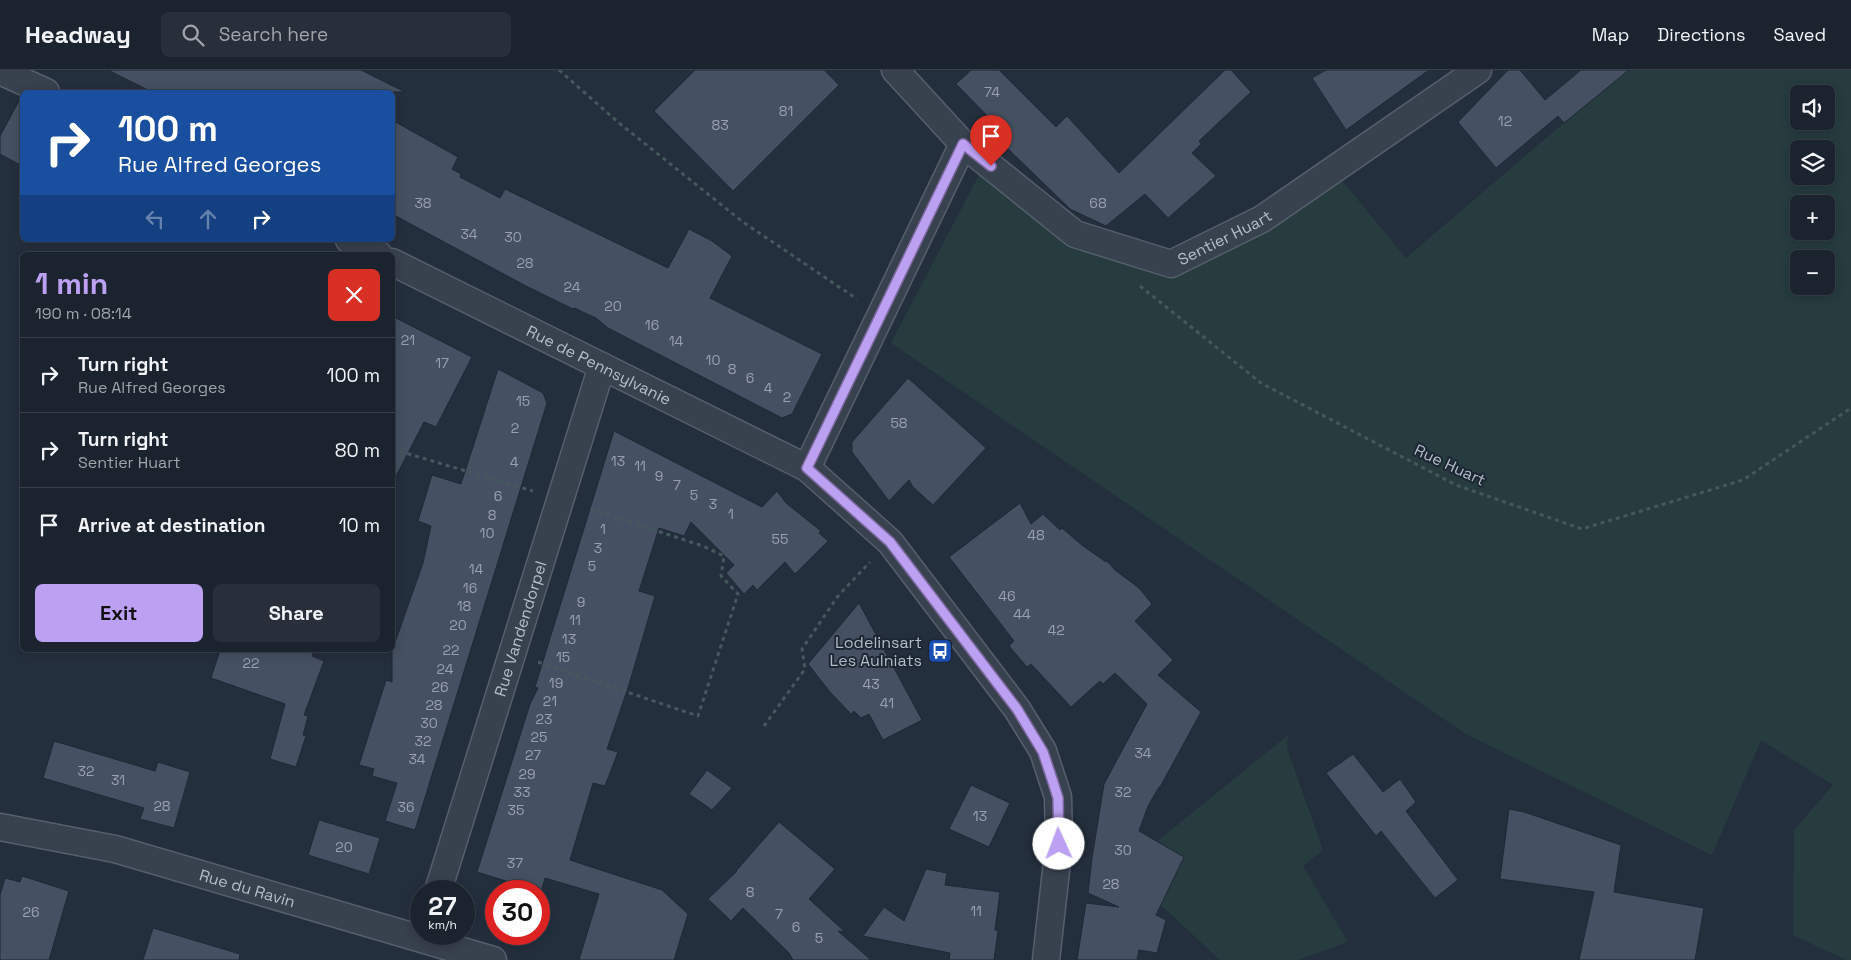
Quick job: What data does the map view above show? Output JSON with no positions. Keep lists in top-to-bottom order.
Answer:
{
  "streets": {
    "street": [
      "Sentier Huart",
      "Rue de Pennsylvanie",
      "Rue Vandendorpel",
      "Rue du Ravin"
    ],
    "path": ["Rue Huart"]
  },
  "crossings": [
    ["Rue de Pennsylvanie", "Rue Vandendorpel"]
  ],
  "places": {
    "bus stop": ["Lodelinsart Les Aulniats"]
  },
  "house_numbers": [
    "74",
    "81",
    "12",
    "83",
    "38",
    "68",
    "34",
    "30",
    "28",
    "24",
    "20",
    "16",
    "21",
    "14",
    "10",
    "17",
    "8",
    "6",
    "4",
    "2",
    "15",
    "58",
    "2",
    "13",
    "4",
    "11",
    "9",
    "7",
    "5",
    "6",
    "3",
    "1",
    "8",
    "1",
    "10",
    "48",
    "55",
    "3",
    "5",
    "14",
    "16",
    "46",
    "9",
    "18",
    "44",
    "11",
    "20",
    "42",
    "13",
    "22",
    "15",
    "22",
    "24",
    "19",
    "43",
    "26",
    "21",
    "41",
    "28",
    "23",
    "30",
    "25",
    "32",
    "34",
    "27",
    "34",
    "32",
    "29",
    "31",
    "33",
    "32",
    "28",
    "36",
    "35",
    "13",
    "20",
    "30",
    "37",
    "28",
    "8",
    "11",
    "26",
    "7",
    "6",
    "5"
  ],
  "page": {
    "header": "Headway",
    "search": "Search here",
    "nav": ["Map", "Directions", "Saved"],
    "map_buttons": ["+", "−"],
    "turn": ["100 m", "Rue Alfred Georges"],
    "heading": ["1 min", "190 m · 08:14"],
    "list": [
      {
        "name": "Turn right",
        "note": "Rue Alfred Georges",
        "value": "100 m"
      },
      {
        "name": "Turn right",
        "note": "Sentier Huart",
        "value": "80 m"
      },
      {
        "name": "Arrive at destination",
        "value": "10 m"
      }
    ],
    "buttons": ["Exit", "Share"],
    "speed": "27 km/h",
    "limit": "30"
  }
}
